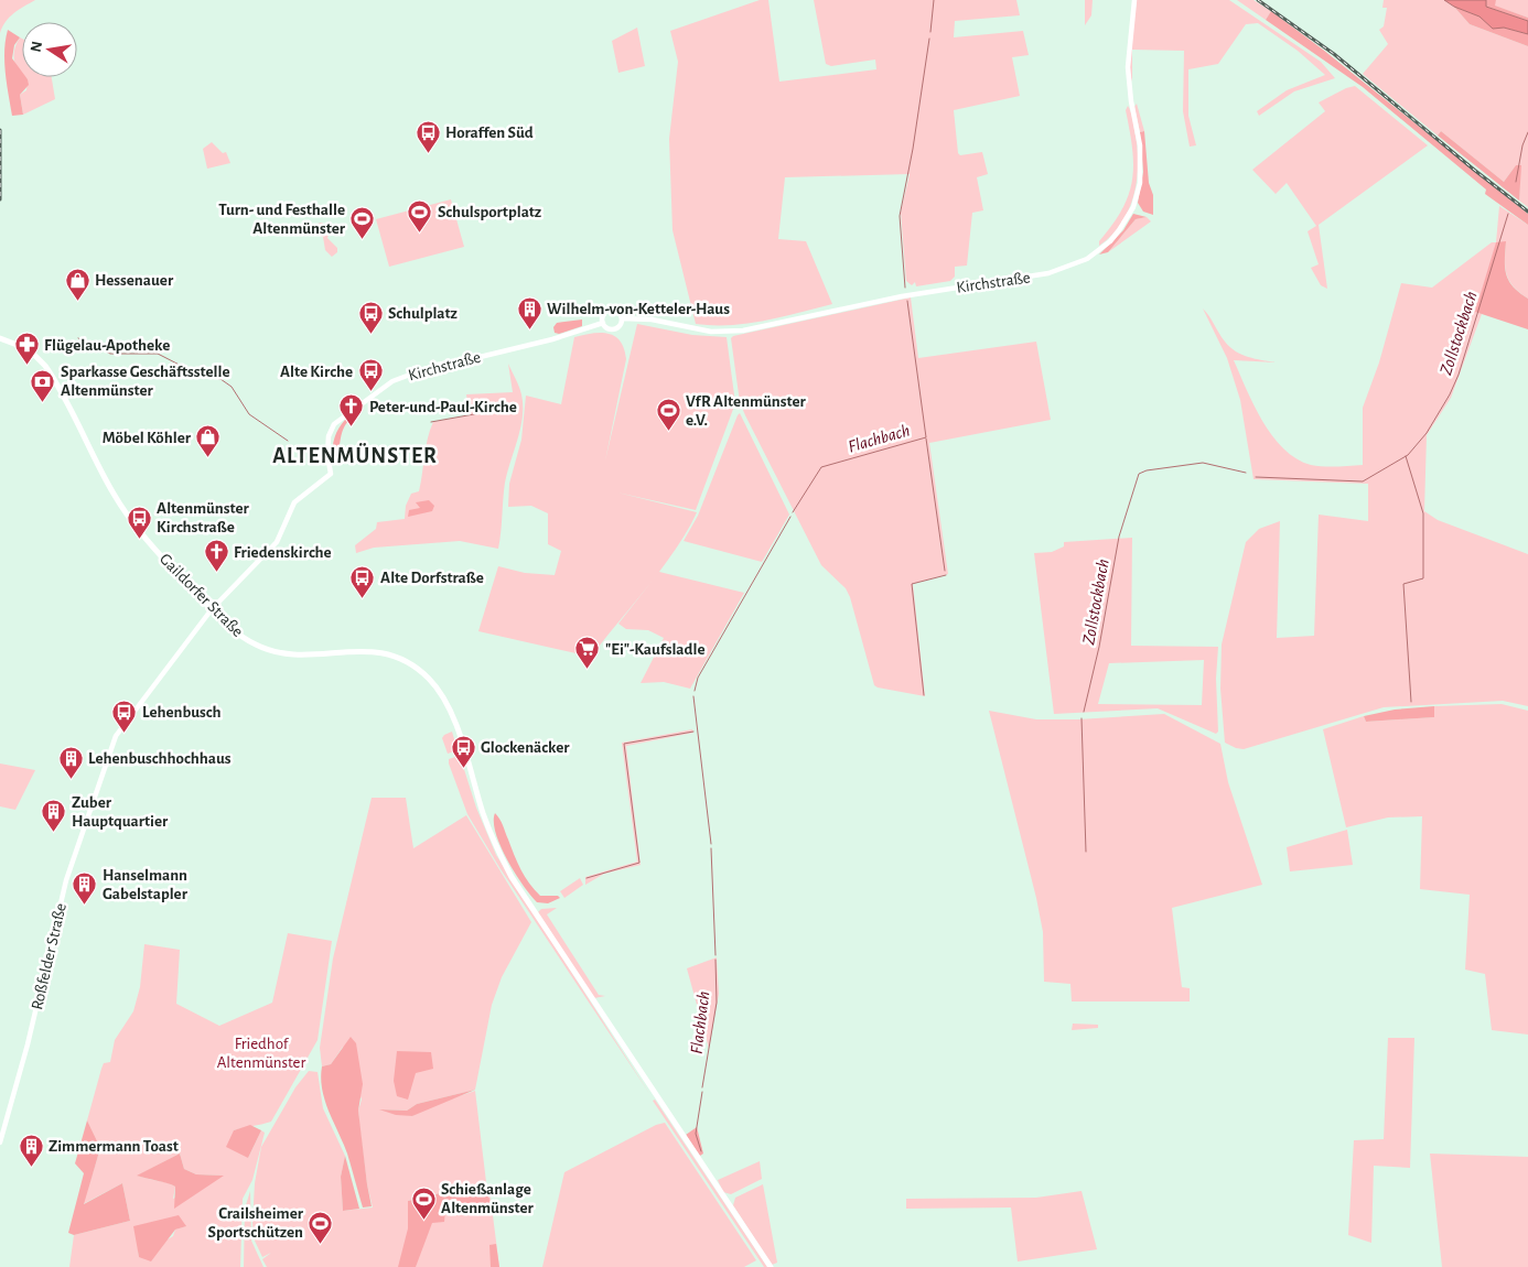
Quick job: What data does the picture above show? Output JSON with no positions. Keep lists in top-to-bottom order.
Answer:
{
  "streets": {
    "main road": ["Gaildorfer Straße"],
    "street": ["Kirchstraße", "Roßfelder Straße"]
  },
  "crossings": [
    ["Kirchstraße", "Gaildorfer Straße"],
    ["Kirchstraße", "Roßfelder Straße"],
    ["Gaildorfer Straße", "Roßfelder Straße"]
  ],
  "districts": ["ALTENMÜNSTER"],
  "water": ["Zollstockbach", "Flachbach"],
  "parks": ["Friedhof Altenmünster"],
  "places": {
    "bus stop": [
      "Horaffen Süd",
      "Schulplatz",
      "Alte Kirche",
      "Altenmünster Kirchstraße",
      "Alte Dorfstraße",
      "Lehenbusch",
      "Glockenäcker"
    ],
    "sports": [
      "Schulsportplatz",
      "Turn- und Festhalle Altenmünster",
      "VfR Altenmünster e.V.",
      "Schießanlage Altenmünster",
      "Crailsheimer Sportschützen"
    ],
    "shop": ["Hessenauer", "Möbel Köhler"],
    "building": [
      "Wilhelm-von-Ketteler-Haus",
      "Lehenbuschhochhaus",
      "Zuber Hauptquartier",
      "Hanselmann Gabelstapler",
      "Zimmermann Toast"
    ],
    "pharmacy": ["Flügelau-Apotheke"],
    "bank": ["Sparkasse Geschäftsstelle Altenmünster"],
    "church": ["Peter-und-Paul-Kirche", "Friedenskirche"],
    "supermarket": ["\"Ei\"-Kaufsladle"]
  },
  "north": "left"
}
